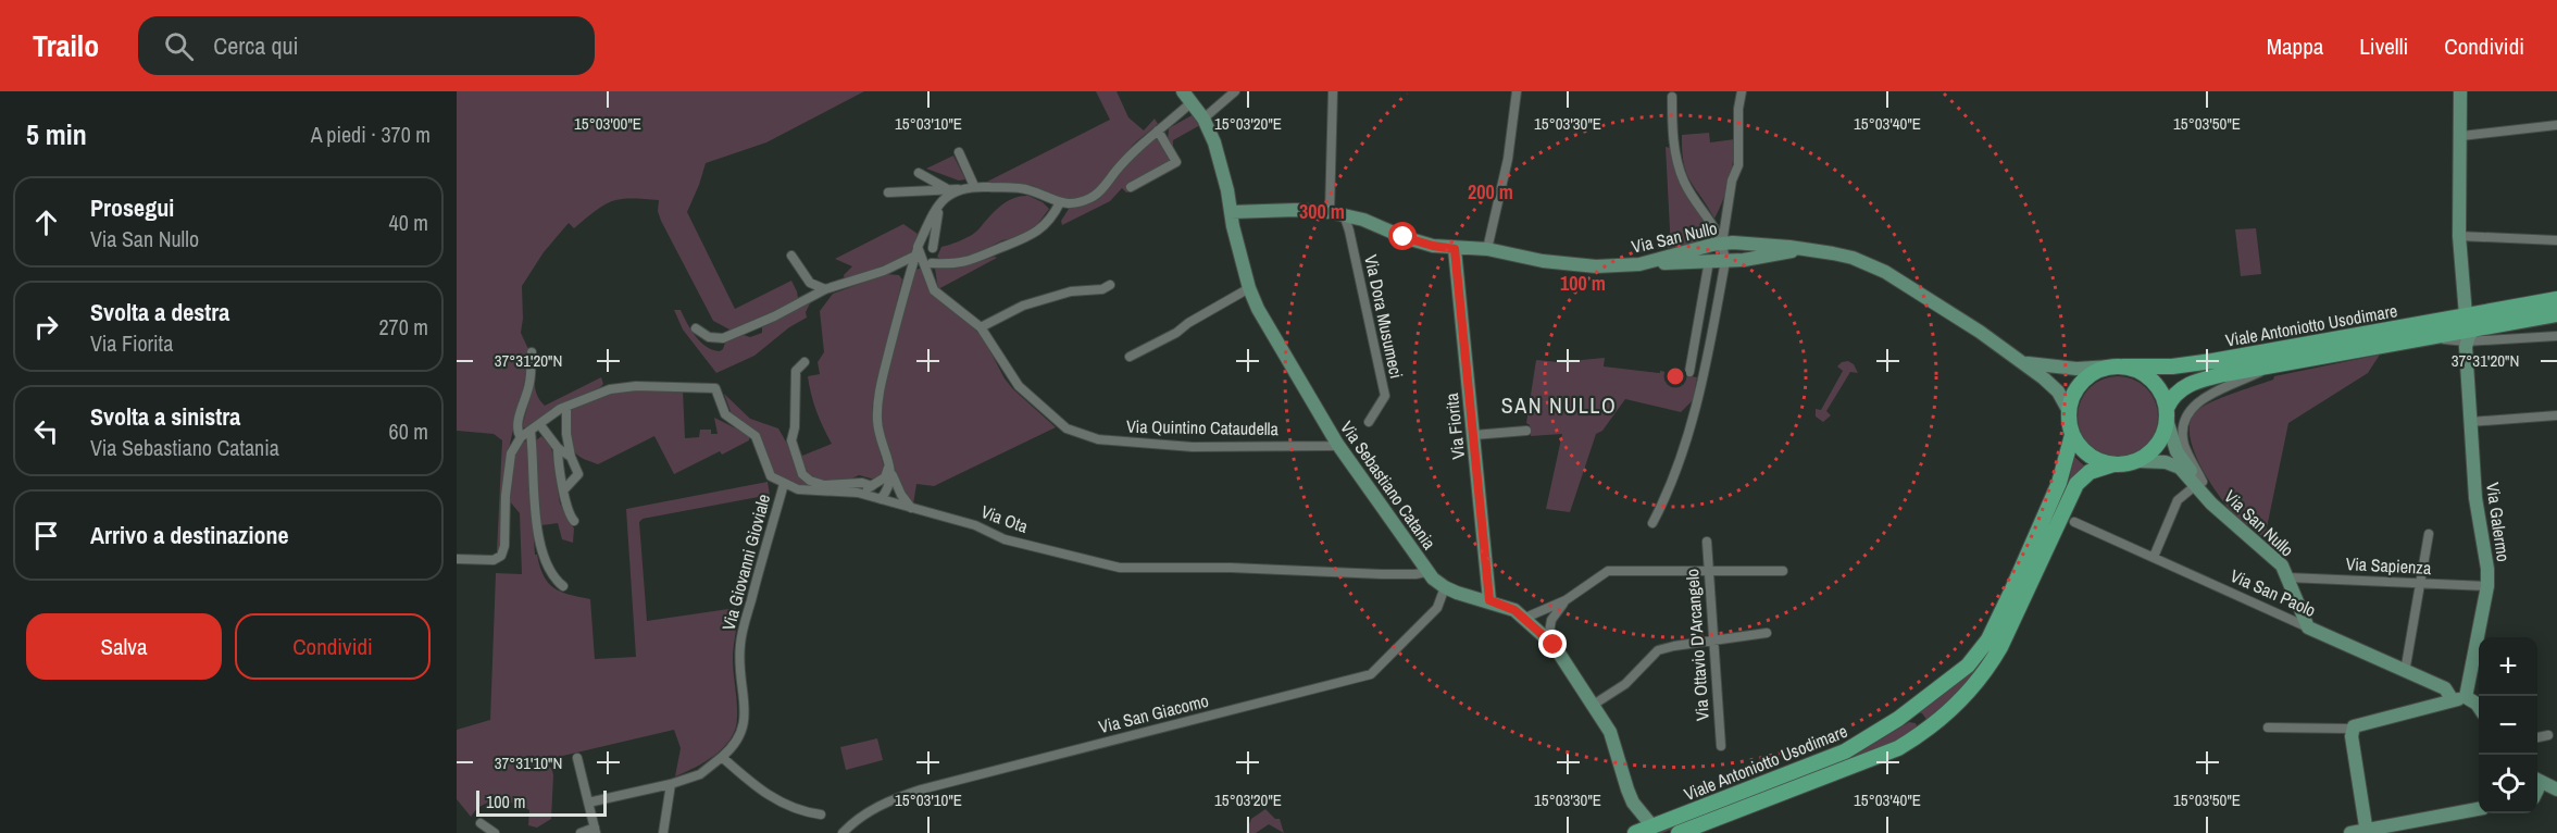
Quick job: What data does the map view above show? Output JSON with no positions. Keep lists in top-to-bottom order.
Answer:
{
  "streets": {
    "main road": [
      "Via San Nullo",
      "Viale Antoniotto Usodimare",
      "Via Fiorita",
      "Via Sebastiano Catania",
      "Via Galermo",
      "Via San Paolo"
    ],
    "street": [
      "Via Dora Musumeci",
      "Via Quintino Cataudella",
      "Via Ota",
      "Via Giovanni Gioviale",
      "Via Sapienza",
      "Via Ottavio D'Arcangelo",
      "Via San Giacomo"
    ]
  },
  "crossings": [
    ["Via San Nullo", "Via Dora Musumeci"],
    ["Via San Nullo", "Viale Antoniotto Usodimare"],
    ["Via San Nullo", "Via Fiorita"],
    ["Via San Nullo", "Via Sebastiano Catania"],
    ["Via San Nullo", "Via Sapienza"],
    ["Via San Nullo", "Via San Paolo"],
    ["Viale Antoniotto Usodimare", "Via Sebastiano Catania"],
    ["Via Fiorita", "Via Sebastiano Catania"],
    ["Via Quintino Cataudella", "Via Sebastiano Catania"],
    ["Via Sebastiano Catania", "Via Ota"],
    ["Via Sebastiano Catania", "Via San Giacomo"],
    ["Via Ota", "Via Giovanni Gioviale"],
    ["Via Galermo", "Via Sapienza"],
    ["Via Galermo", "Via San Paolo"]
  ],
  "districts": ["SAN NULLO"],
  "scale_bar": "100 m",
  "page": {
    "header": "Trailo",
    "search": "Cerca qui",
    "nav": ["Mappa", "Livelli", "Condividi"],
    "heading": ["5 min", "A piedi · 370 m"],
    "list": [
      ["Prosegui", "Via San Nullo", "40 m"],
      ["Svolta a destra", "Via Fiorita", "270 m"],
      ["Svolta a sinistra", "Via Sebastiano Catania", "60 m"],
      "Arrivo a destinazione"
    ],
    "buttons": ["Salva", "Condividi"],
    "map_buttons": ["+", "−"],
    "scale": "100 m"
  },
  "coordinates": [
    "15°03'00\"E",
    "15°03'10\"E",
    "15°03'20\"E",
    "15°03'30\"E",
    "15°03'40\"E",
    "15°03'50\"E",
    "37°31'20\"N",
    "37°31'10\"N"
  ],
  "rings": ["200 m", "300 m", "100 m"]
}
